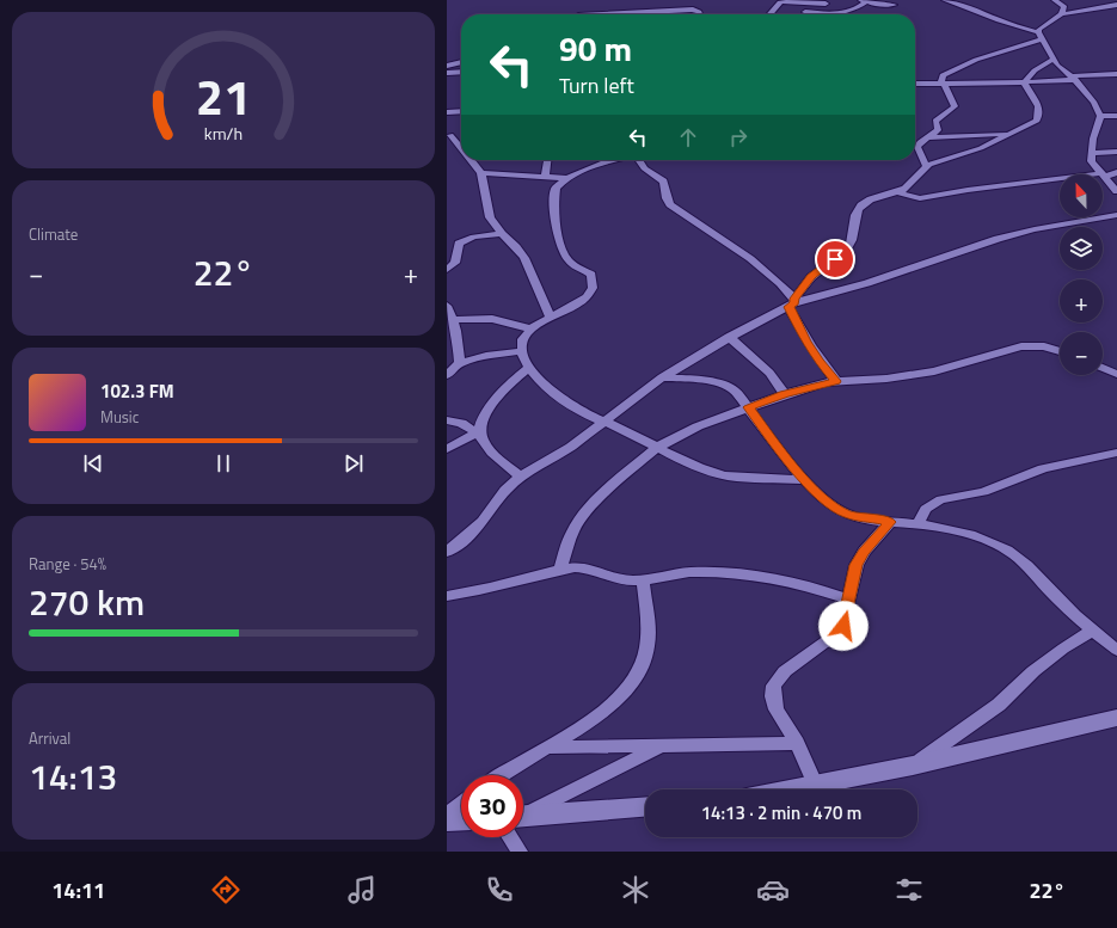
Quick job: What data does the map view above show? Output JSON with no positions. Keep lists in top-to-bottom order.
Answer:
{
  "north": "top",
  "page": {
    "turn": ["90 m", "Turn left"],
    "map_buttons": ["+", "−"],
    "tile": [
      "Climate",
      ["Range · 54%", "270 km"],
      ["Arrival", "14:13"]
    ],
    "heat": ["−", "22°", "+"],
    "song": ["102.3 FM", "Music"],
    "limit": "30",
    "trip": "14:13 · 2 min · 470 m",
    "tabs": ["14:11", "22°"],
    "gauge": ["21", "km/h"]
  }
}
